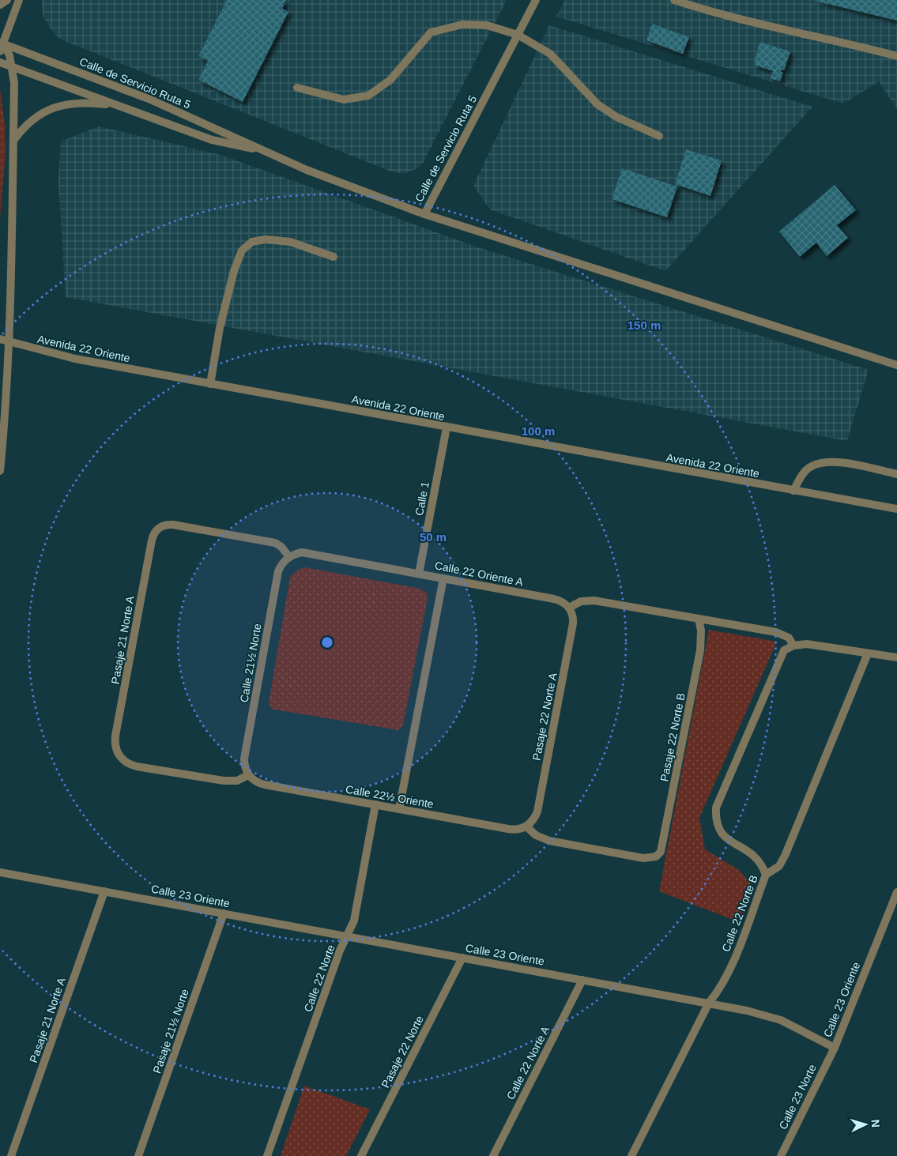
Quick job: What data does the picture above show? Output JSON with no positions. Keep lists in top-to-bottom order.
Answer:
{
  "streets": {
    "street": [
      "Calle de Servicio Ruta 5",
      "Avenida 22 Oriente",
      "Calle 1",
      "Calle 22 Oriente A",
      "Pasaje 21 Norte A",
      "Calle 21½ Norte",
      "Pasaje 22 Norte A",
      "Pasaje 22 Norte B",
      "Calle 22½ Oriente",
      "Calle 23 Oriente",
      "Calle 22 Norte B",
      "Calle 22 Norte",
      "Pasaje 21½ Norte",
      "Pasaje 22 Norte",
      "Calle 22 Norte A",
      "Calle 23 Norte"
    ]
  },
  "crossings": [
    ["Avenida 22 Oriente", "Calle 1"],
    ["Calle 1", "Calle 22 Oriente A"],
    ["Calle 22 Oriente A", "Pasaje 21 Norte A"],
    ["Calle 22 Oriente A", "Calle 21½ Norte"],
    ["Calle 22 Oriente A", "Pasaje 22 Norte A"],
    ["Pasaje 21 Norte A", "Calle 21½ Norte"],
    ["Pasaje 21 Norte A", "Calle 22½ Oriente"],
    ["Pasaje 21 Norte A", "Calle 23 Oriente"],
    ["Calle 21½ Norte", "Calle 22½ Oriente"],
    ["Pasaje 22 Norte A", "Pasaje 22 Norte B"],
    ["Pasaje 22 Norte A", "Calle 22½ Oriente"],
    ["Pasaje 22 Norte B", "Calle 22½ Oriente"],
    ["Calle 22½ Oriente", "Calle 22 Norte"],
    ["Calle 23 Oriente", "Calle 22 Norte B"],
    ["Calle 23 Oriente", "Calle 22 Norte"],
    ["Calle 23 Oriente", "Pasaje 21½ Norte"],
    ["Calle 23 Oriente", "Pasaje 22 Norte"],
    ["Calle 23 Oriente", "Calle 22 Norte A"],
    ["Calle 23 Oriente", "Calle 23 Norte"]
  ],
  "north": "right",
  "rings": ["150 m", "100 m", "50 m"]
}
